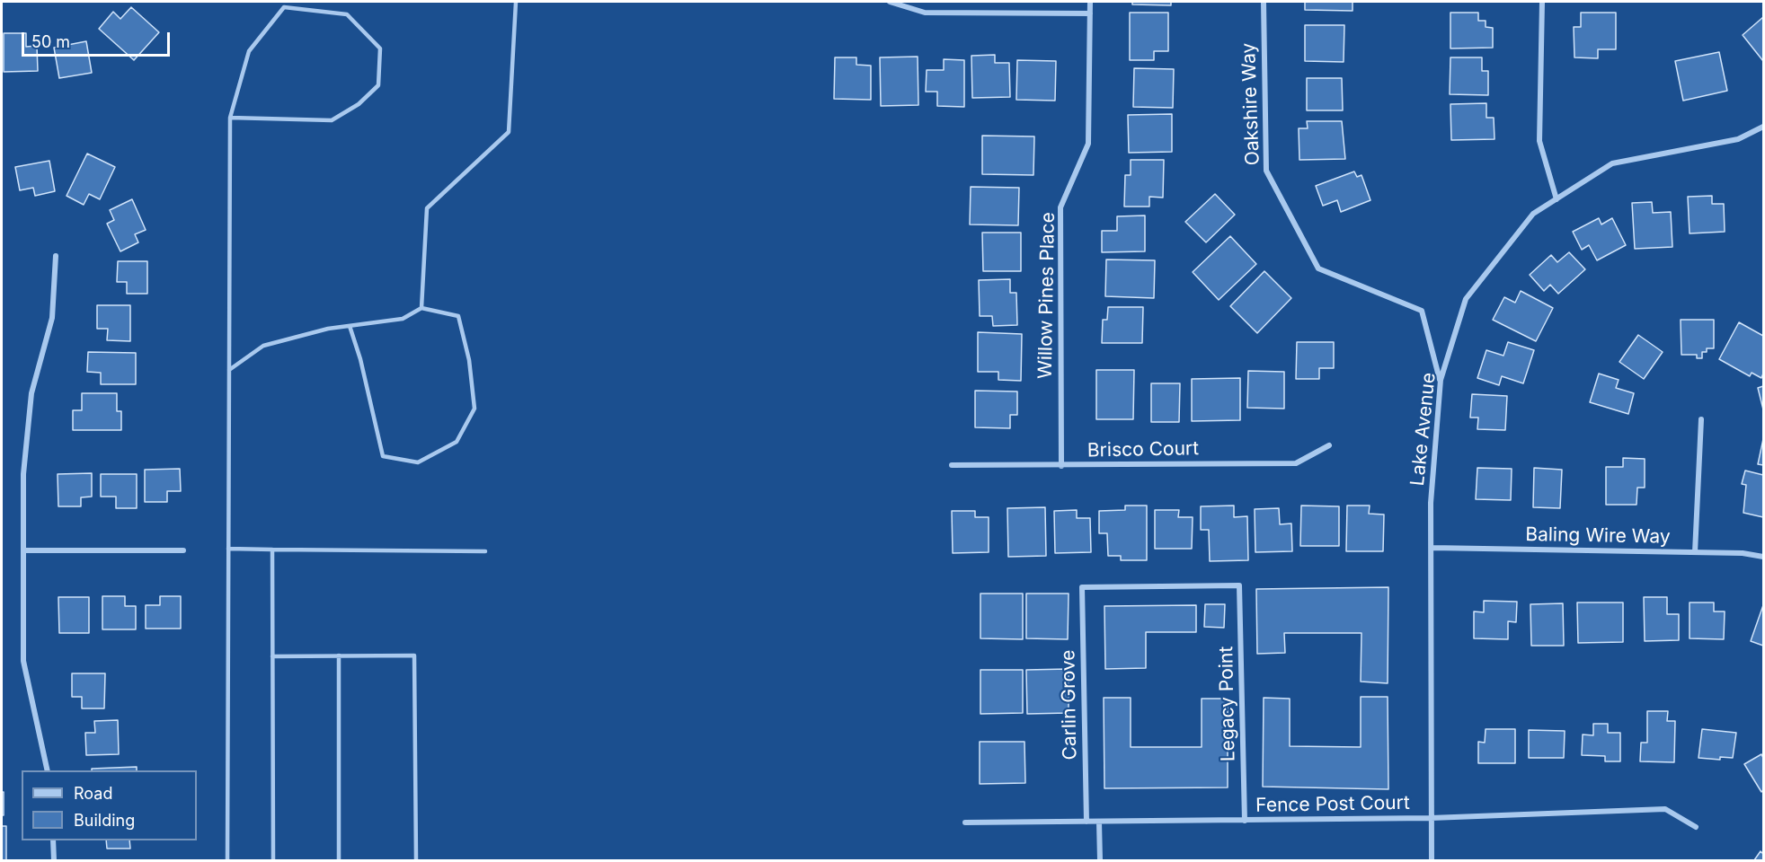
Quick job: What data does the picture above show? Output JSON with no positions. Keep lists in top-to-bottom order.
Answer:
{
  "streets": {
    "street": [
      "Oakshire Way",
      "Willow Pines Place",
      "Lake Avenue",
      "Brisco Court",
      "Baling Wire Way",
      "Legacy Point",
      "Carlin Grove",
      "Fence Post Court"
    ]
  },
  "crossings": [
    ["Oakshire Way", "Lake Avenue"],
    ["Willow Pines Place", "Brisco Court"],
    ["Lake Avenue", "Baling Wire Way"],
    ["Lake Avenue", "Fence Post Court"],
    ["Legacy Point", "Carlin Grove"],
    ["Legacy Point", "Fence Post Court"],
    ["Carlin Grove", "Fence Post Court"]
  ],
  "legend": ["Road", "Building"],
  "scale_bar": "50 m"
}
